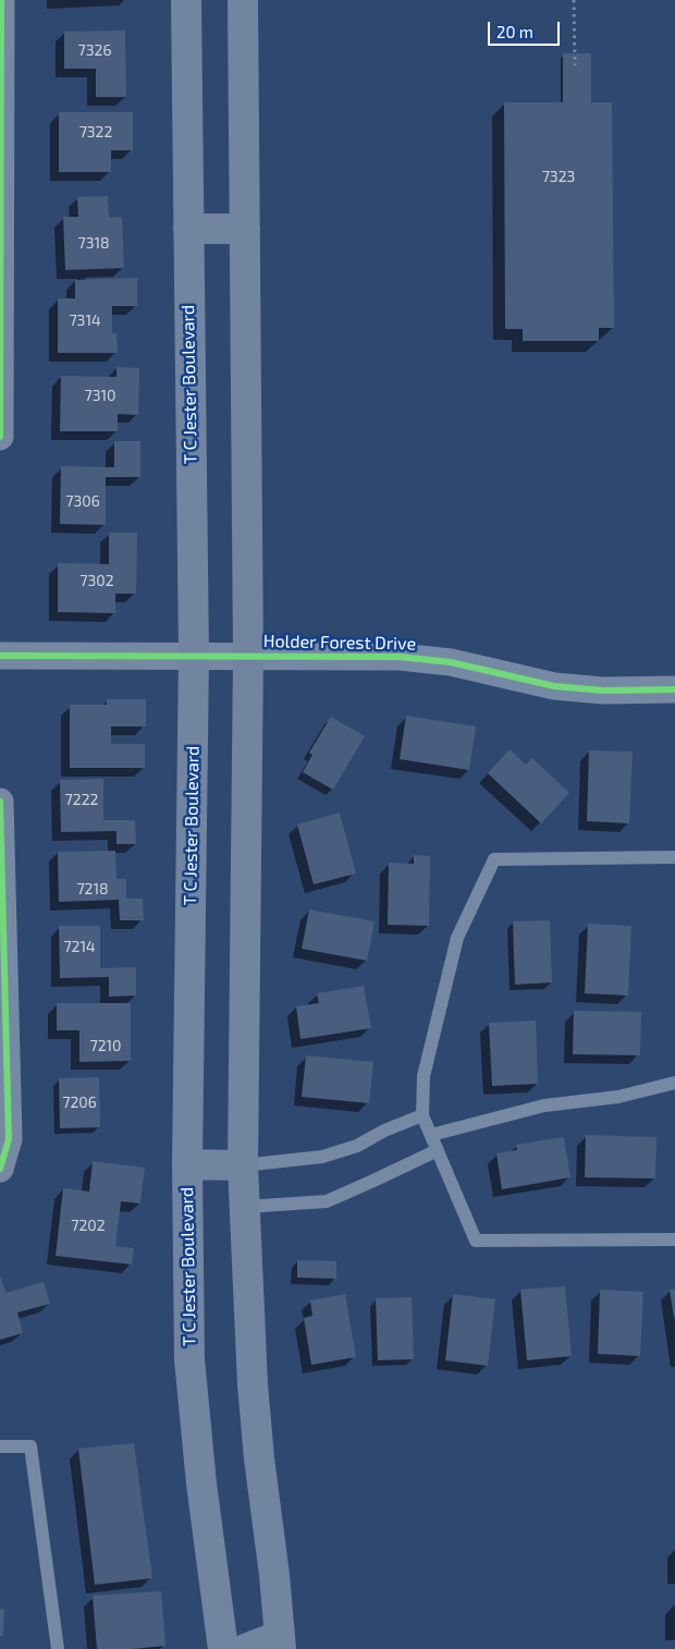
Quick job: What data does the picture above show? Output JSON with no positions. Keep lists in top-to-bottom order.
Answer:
{
  "streets": {
    "main road": ["T C Jester Boulevard"],
    "street": ["Holder Forest Drive"]
  },
  "crossings": [
    ["T C Jester Boulevard", "Holder Forest Drive"]
  ],
  "house_numbers": [
    "7326",
    "7322",
    "7323",
    "7318",
    "7314",
    "7310",
    "7306",
    "7302",
    "7222",
    "7218",
    "7214",
    "7210",
    "7206",
    "7202"
  ],
  "scale_bar": "20 m"
}
